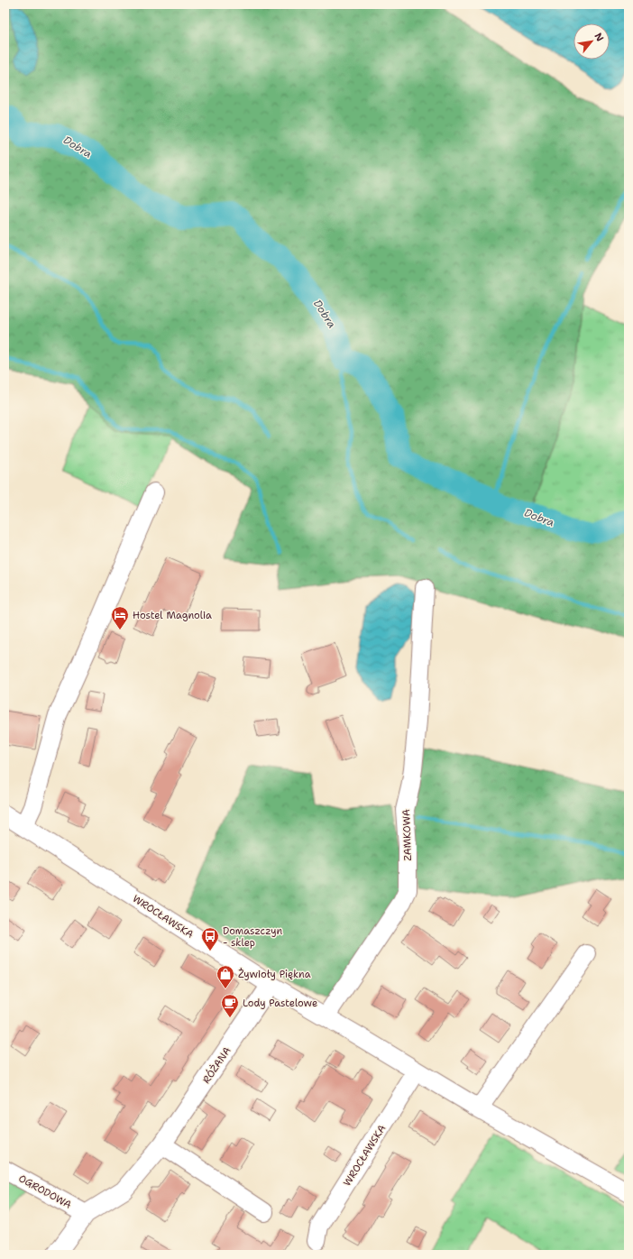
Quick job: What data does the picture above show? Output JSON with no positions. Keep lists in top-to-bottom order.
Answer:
{
  "streets": {
    "street": [
      "ZAMKOWA",
      "WROCŁAWSKA",
      "RÓŻANA",
      "OGRODOWA"
    ]
  },
  "crossings": [
    ["ZAMKOWA", "WROCŁAWSKA"],
    ["WROCŁAWSKA", "RÓŻANA"],
    ["RÓŻANA", "OGRODOWA"]
  ],
  "water": ["Dobra"],
  "places": {
    "hotel": ["Hostel Magnolia"],
    "bus stop": ["Domaszczyn - sklep"],
    "shop": ["Żywioły Piękna"],
    "cafe": ["Lody Pastelowe"]
  },
  "north": "top right"
}
